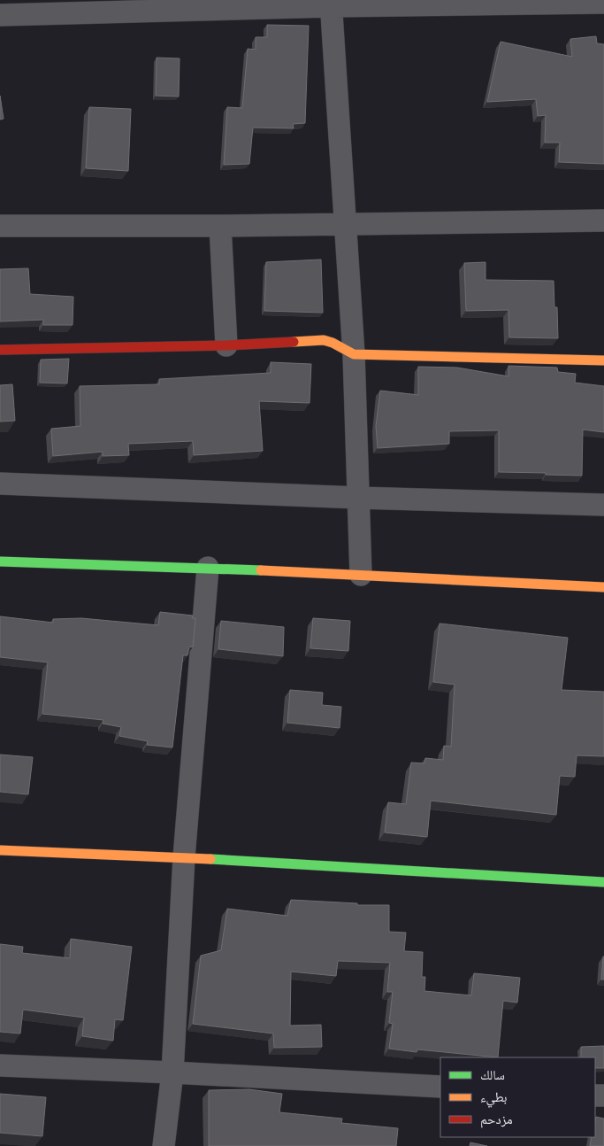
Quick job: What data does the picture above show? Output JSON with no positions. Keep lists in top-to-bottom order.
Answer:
{
  "legend": ["سالك", "بطيء", "مزدحم"]
}
